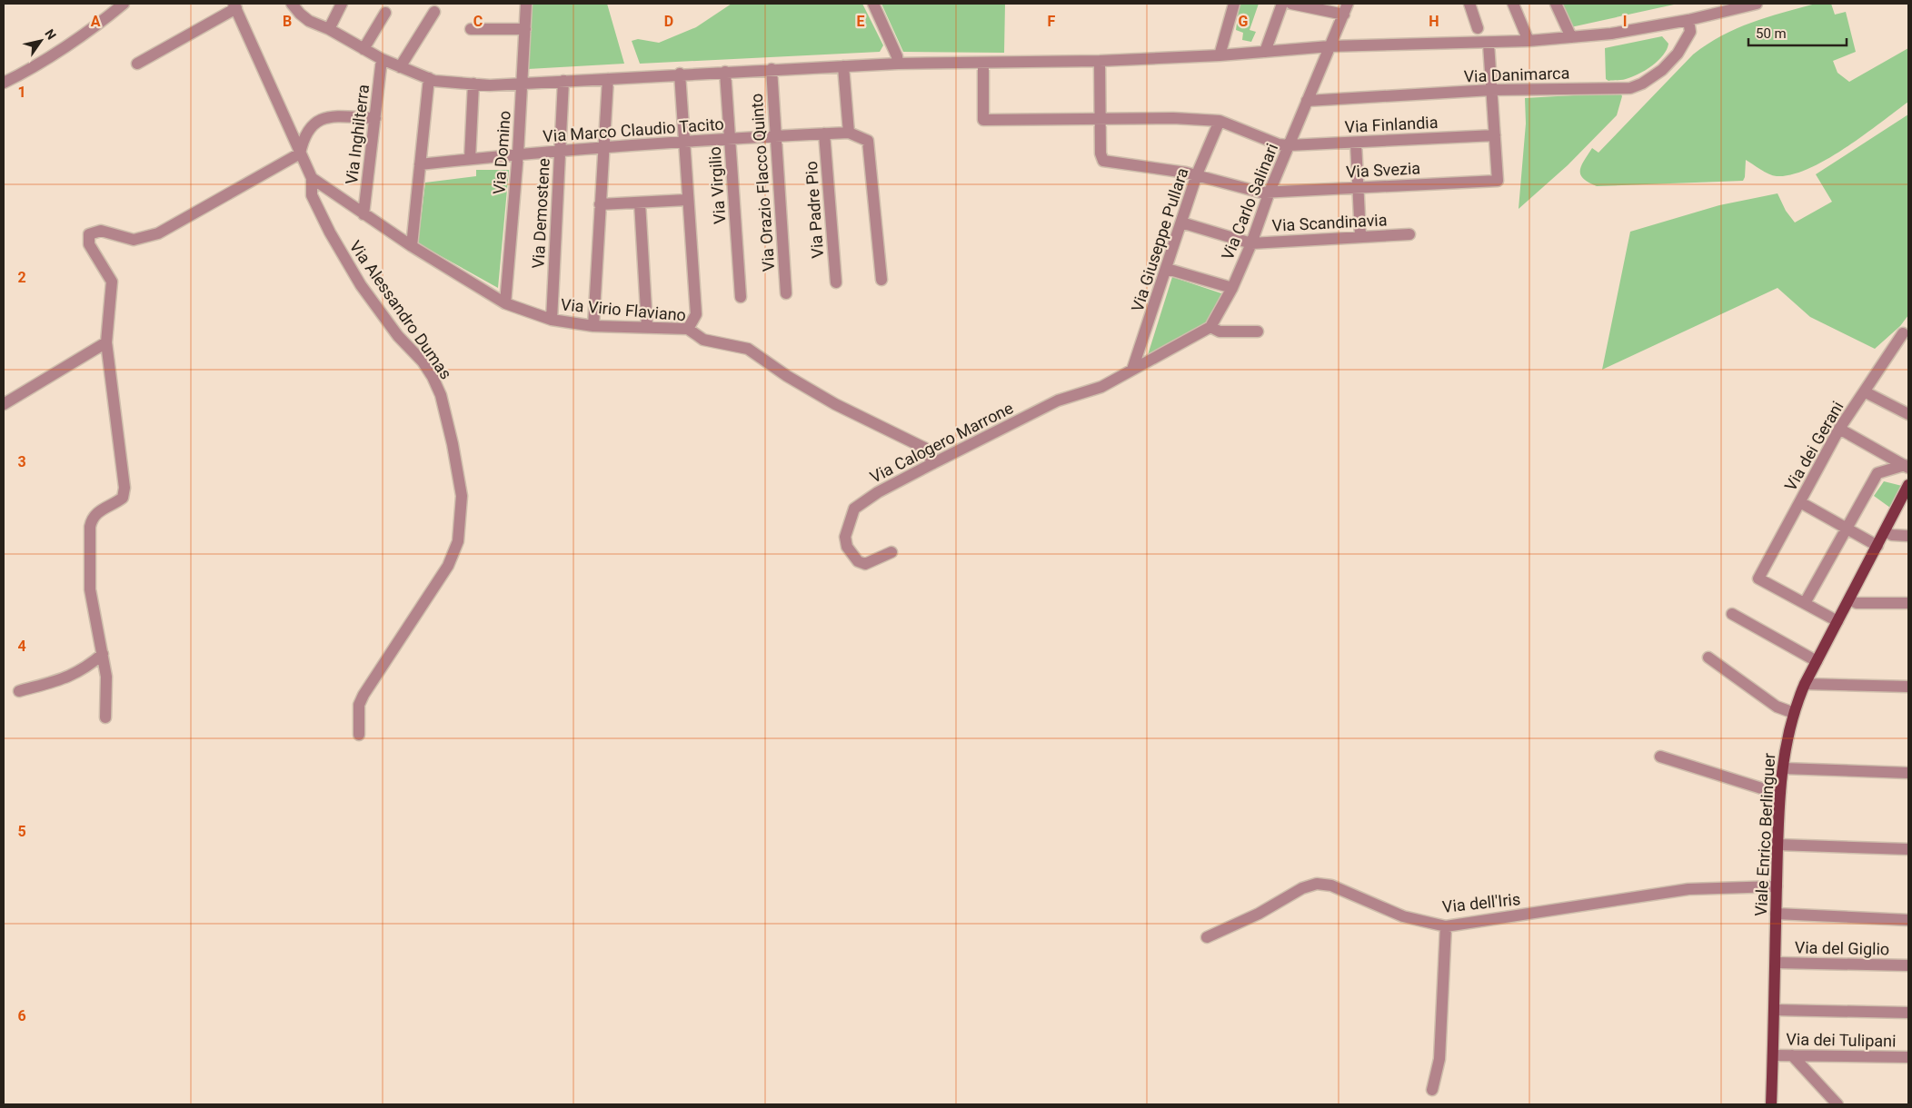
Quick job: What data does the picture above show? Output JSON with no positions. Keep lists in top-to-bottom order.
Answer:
{
  "streets": {
    "main road": ["Viale Enrico Berlinguer"],
    "street": [
      "Via Danimarca",
      "Via Finlandia",
      "Via Marco Claudio Tacito",
      "Via Inghilterra",
      "Via Domino",
      "Via Svezia",
      "Via Orazio Flacco Quinto",
      "Via Virgilio",
      "Via Carlo Salinari",
      "Via Padre Pio",
      "Via Demostene",
      "Via Scandinavia",
      "Via Giuseppe Pullara",
      "Via Alessandro Dumas",
      "Via Virio Flaviano",
      "Via Calogero Marrone",
      "Via dei Gerani",
      "Via dell'Iris",
      "Via del Giglio",
      "Via dei Tulipani"
    ]
  },
  "crossings": [
    ["Via Danimarca", "Via Carlo Salinari"],
    ["Via Finlandia", "Via Svezia"],
    ["Via Finlandia", "Via Carlo Salinari"],
    ["Via Finlandia", "Via Giuseppe Pullara"],
    ["Via Marco Claudio Tacito", "Via Domino"],
    ["Via Marco Claudio Tacito", "Via Orazio Flacco Quinto"],
    ["Via Marco Claudio Tacito", "Via Virgilio"],
    ["Via Marco Claudio Tacito", "Via Padre Pio"],
    ["Via Marco Claudio Tacito", "Via Demostene"],
    ["Via Inghilterra", "Via Virio Flaviano"],
    ["Via Domino", "Via Virio Flaviano"],
    ["Via Svezia", "Via Carlo Salinari"],
    ["Via Svezia", "Via Giuseppe Pullara"],
    ["Via Carlo Salinari", "Via Scandinavia"],
    ["Via Demostene", "Via Virio Flaviano"],
    ["Via Giuseppe Pullara", "Via Calogero Marrone"],
    ["Via Alessandro Dumas", "Via Virio Flaviano"],
    ["Via Virio Flaviano", "Via Calogero Marrone"],
    ["Viale Enrico Berlinguer", "Via dell'Iris"],
    ["Viale Enrico Berlinguer", "Via del Giglio"],
    ["Viale Enrico Berlinguer", "Via dei Tulipani"]
  ],
  "scale_bar": "50 m",
  "north": "top right",
  "grid": {
    "columns": [
      "A",
      "B",
      "C",
      "D",
      "E",
      "F",
      "G",
      "H",
      "I"
    ],
    "rows": [
      "1",
      "2",
      "3",
      "4",
      "5",
      "6"
    ]
  }
}
